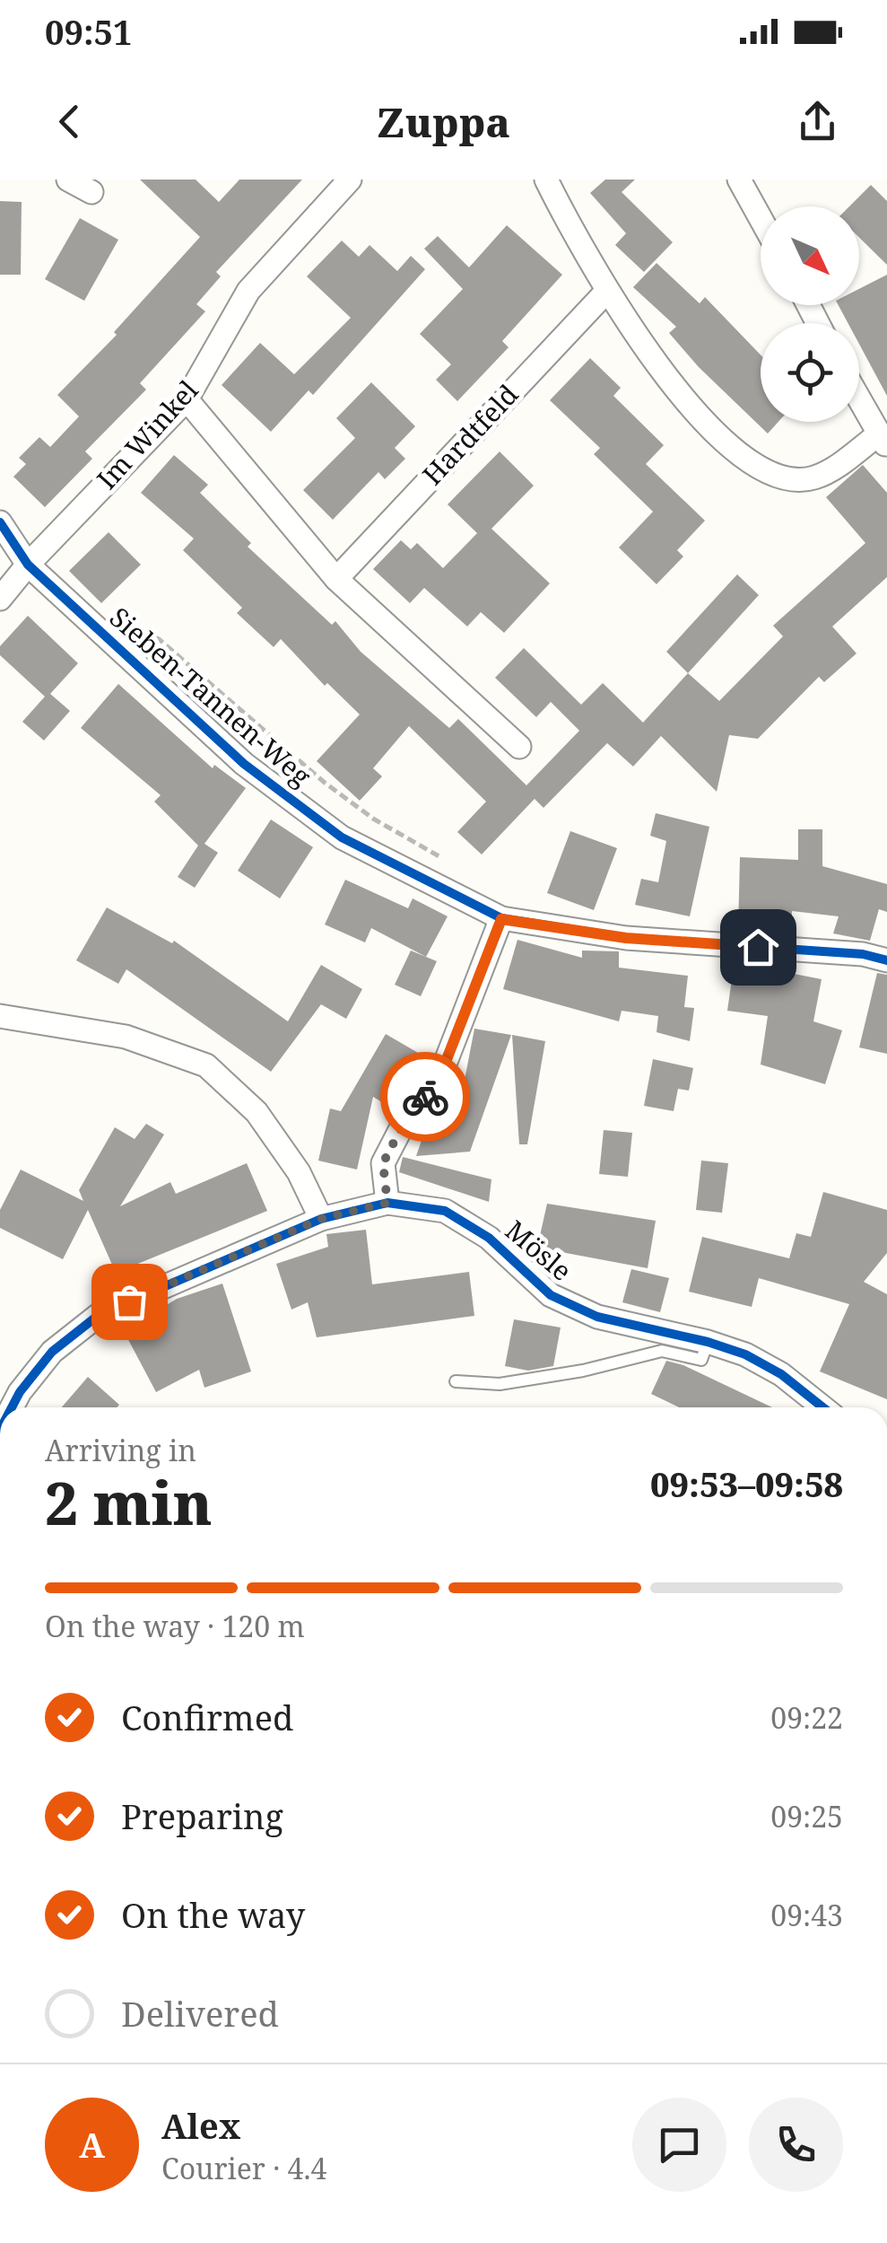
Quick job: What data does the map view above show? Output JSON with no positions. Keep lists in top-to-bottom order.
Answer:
{
  "streets": {
    "street": [
      "Im Winkel",
      "Hardtfeld",
      "Sieben-Tannen-Weg",
      "Mösle"
    ]
  },
  "crossings": [
    ["Im Winkel", "Sieben-Tannen-Weg"]
  ],
  "north": "bottom right",
  "page": {
    "status": "09:51",
    "header": "Zuppa",
    "heading": ["2 min", "Arriving in", "09:53–09:58"],
    "panel": ["Alex", "Courier · 4.4"],
    "bar": "On the way · 120 m",
    "list": [
      ["Confirmed", "09:22"],
      ["Preparing", "09:25"],
      ["On the way", "09:43"],
      "Delivered"
    ],
    "round": "A"
  }
}
